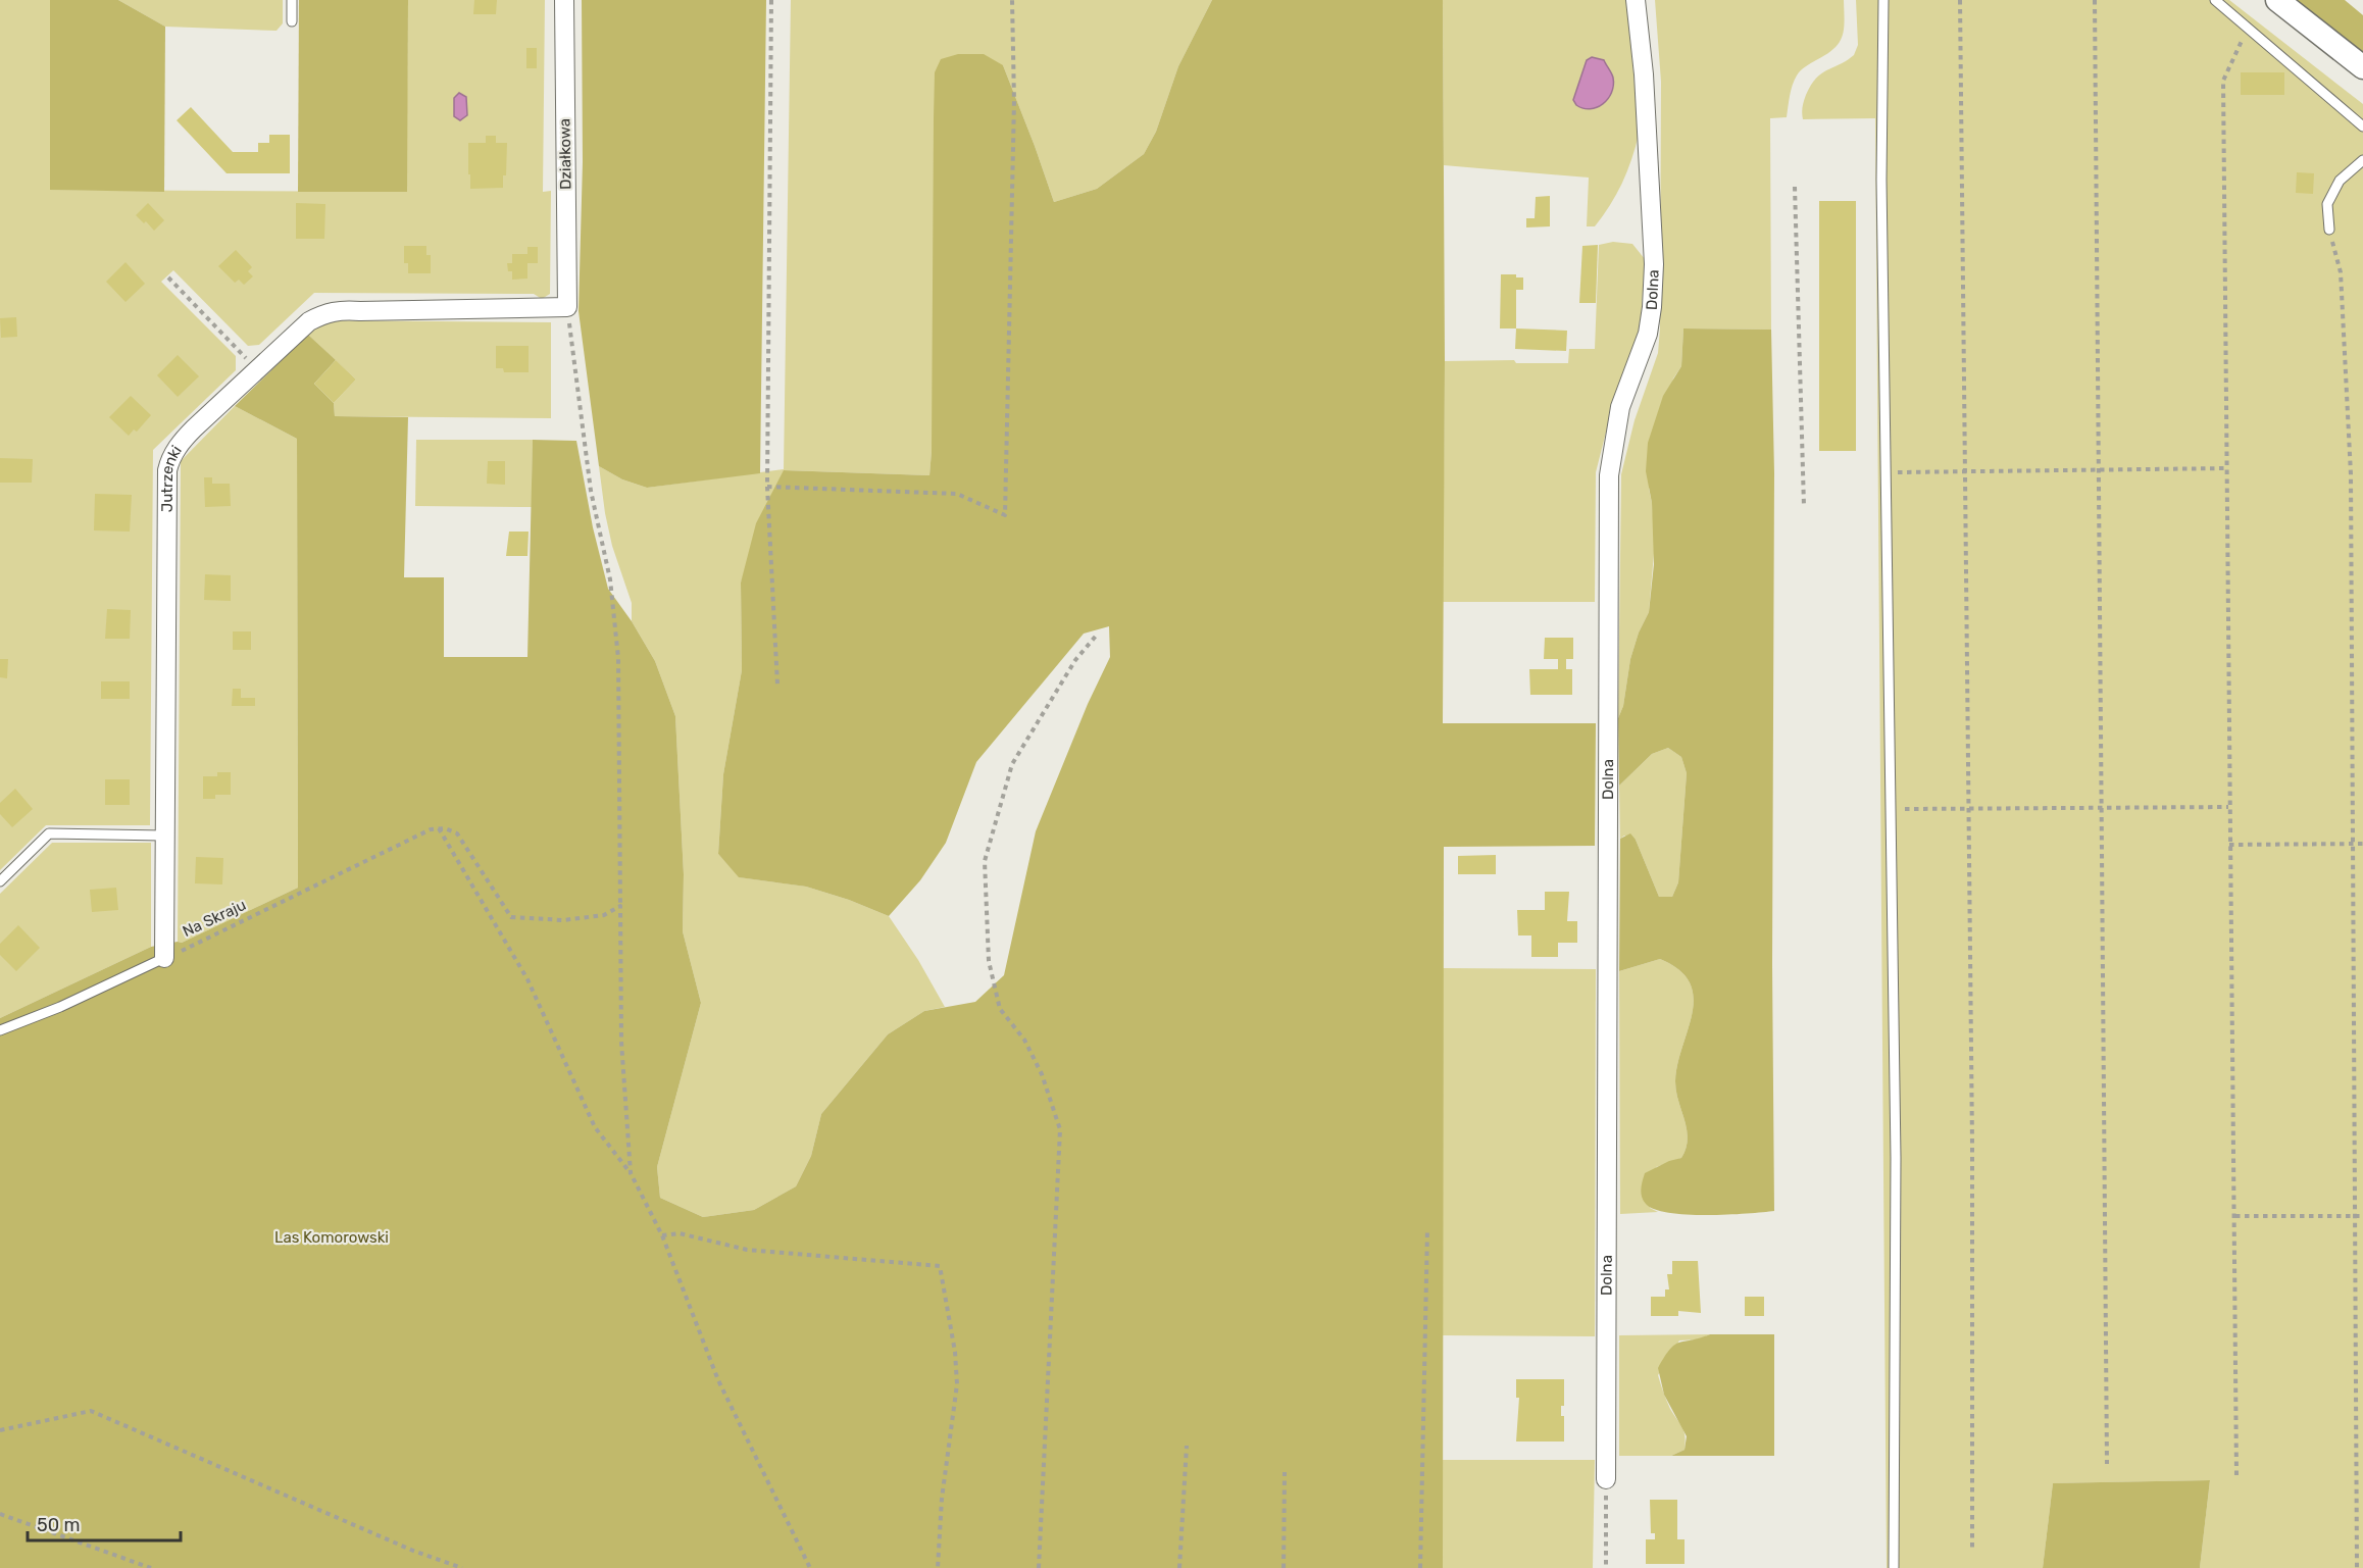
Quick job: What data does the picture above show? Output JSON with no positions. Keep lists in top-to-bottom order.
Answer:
{
  "streets": {
    "street": ["Działkowa", "Dolna", "Jutrzenki"],
    "path": ["Na Skraju"]
  },
  "crossings": [
    ["Działkowa", "Jutrzenki"],
    ["Jutrzenki", "Na Skraju"]
  ],
  "parks": ["Las Komorowski"],
  "scale_bar": "50 m"
}
